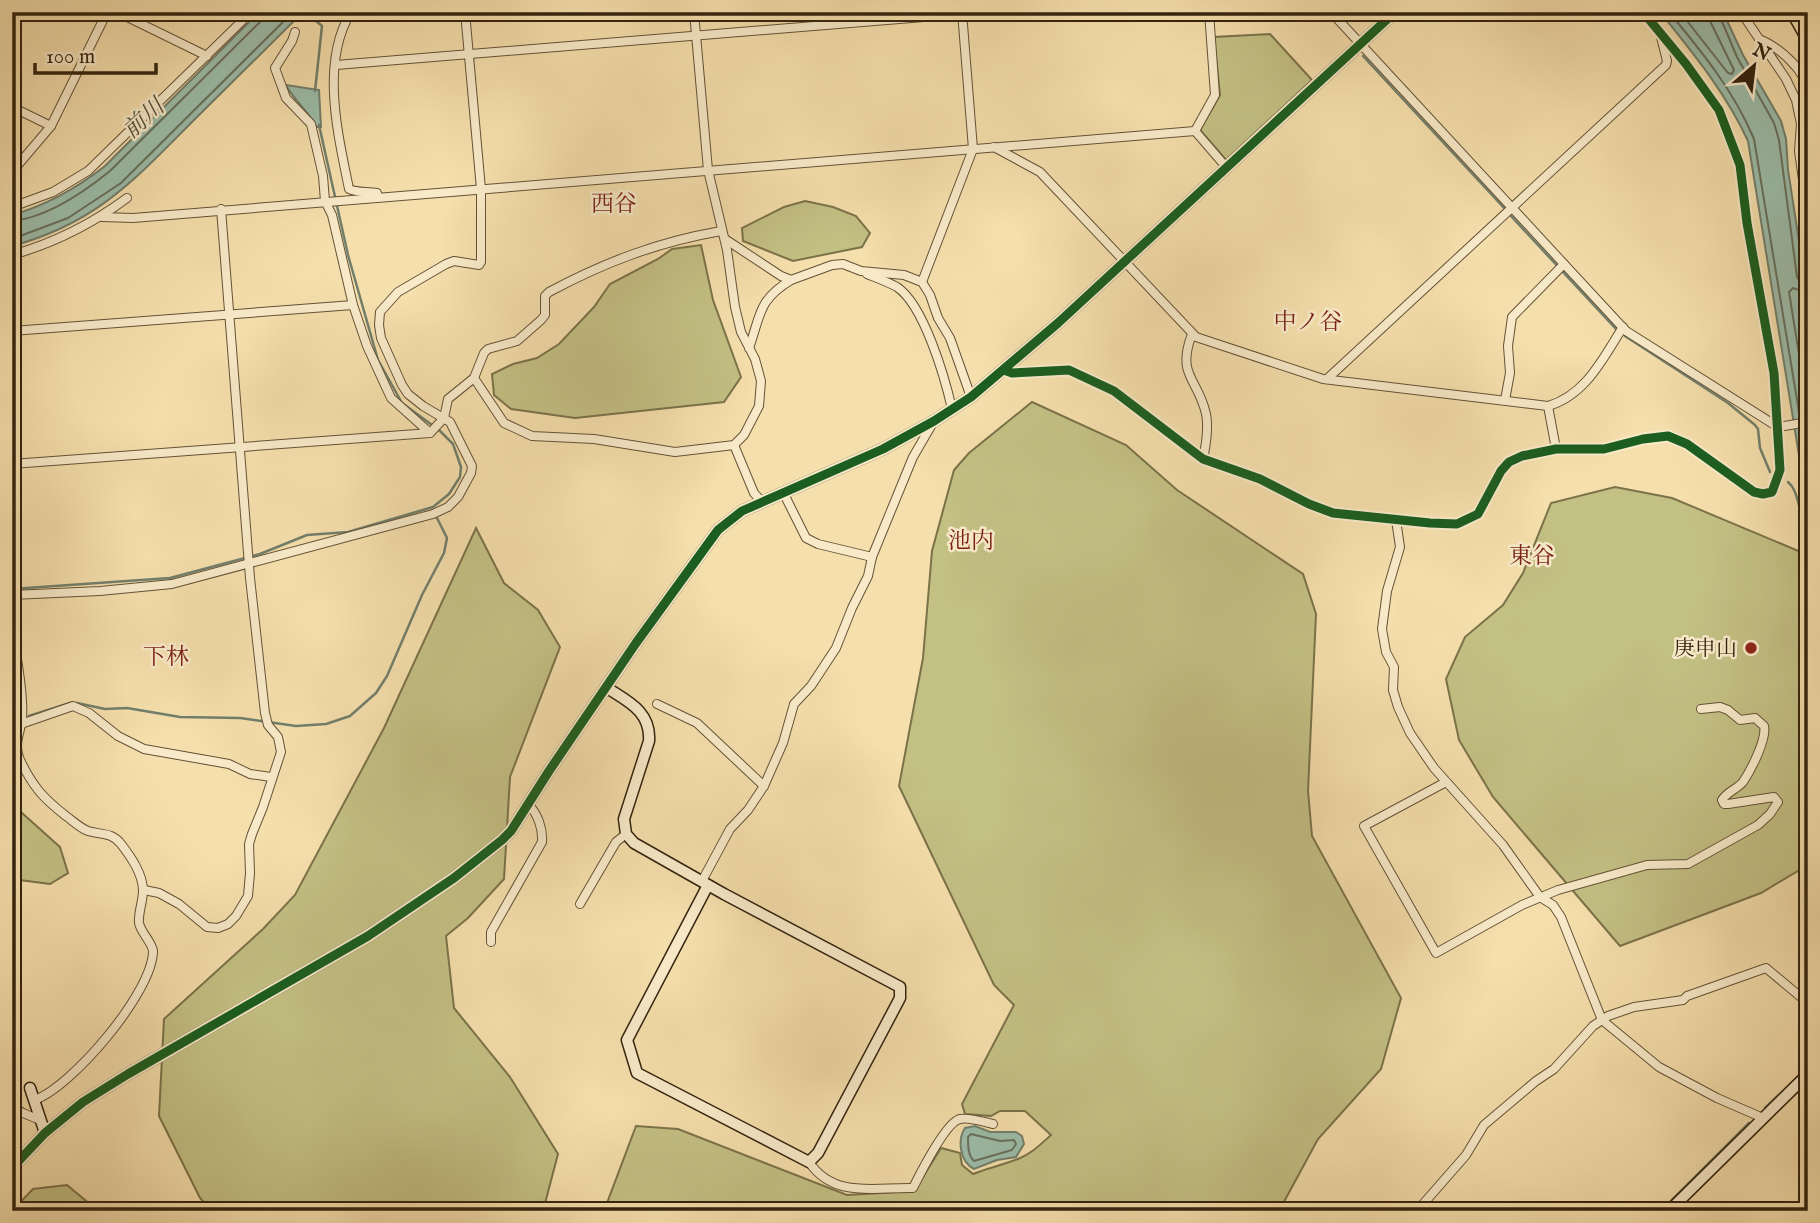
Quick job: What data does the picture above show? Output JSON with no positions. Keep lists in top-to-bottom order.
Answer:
{
  "districts": [
    "西谷",
    "中ノ谷",
    "池内",
    "東谷",
    "下林"
  ],
  "water": ["前川"],
  "places": ["庚申山"],
  "scale_bar": "100 m",
  "north": "top right"
}
